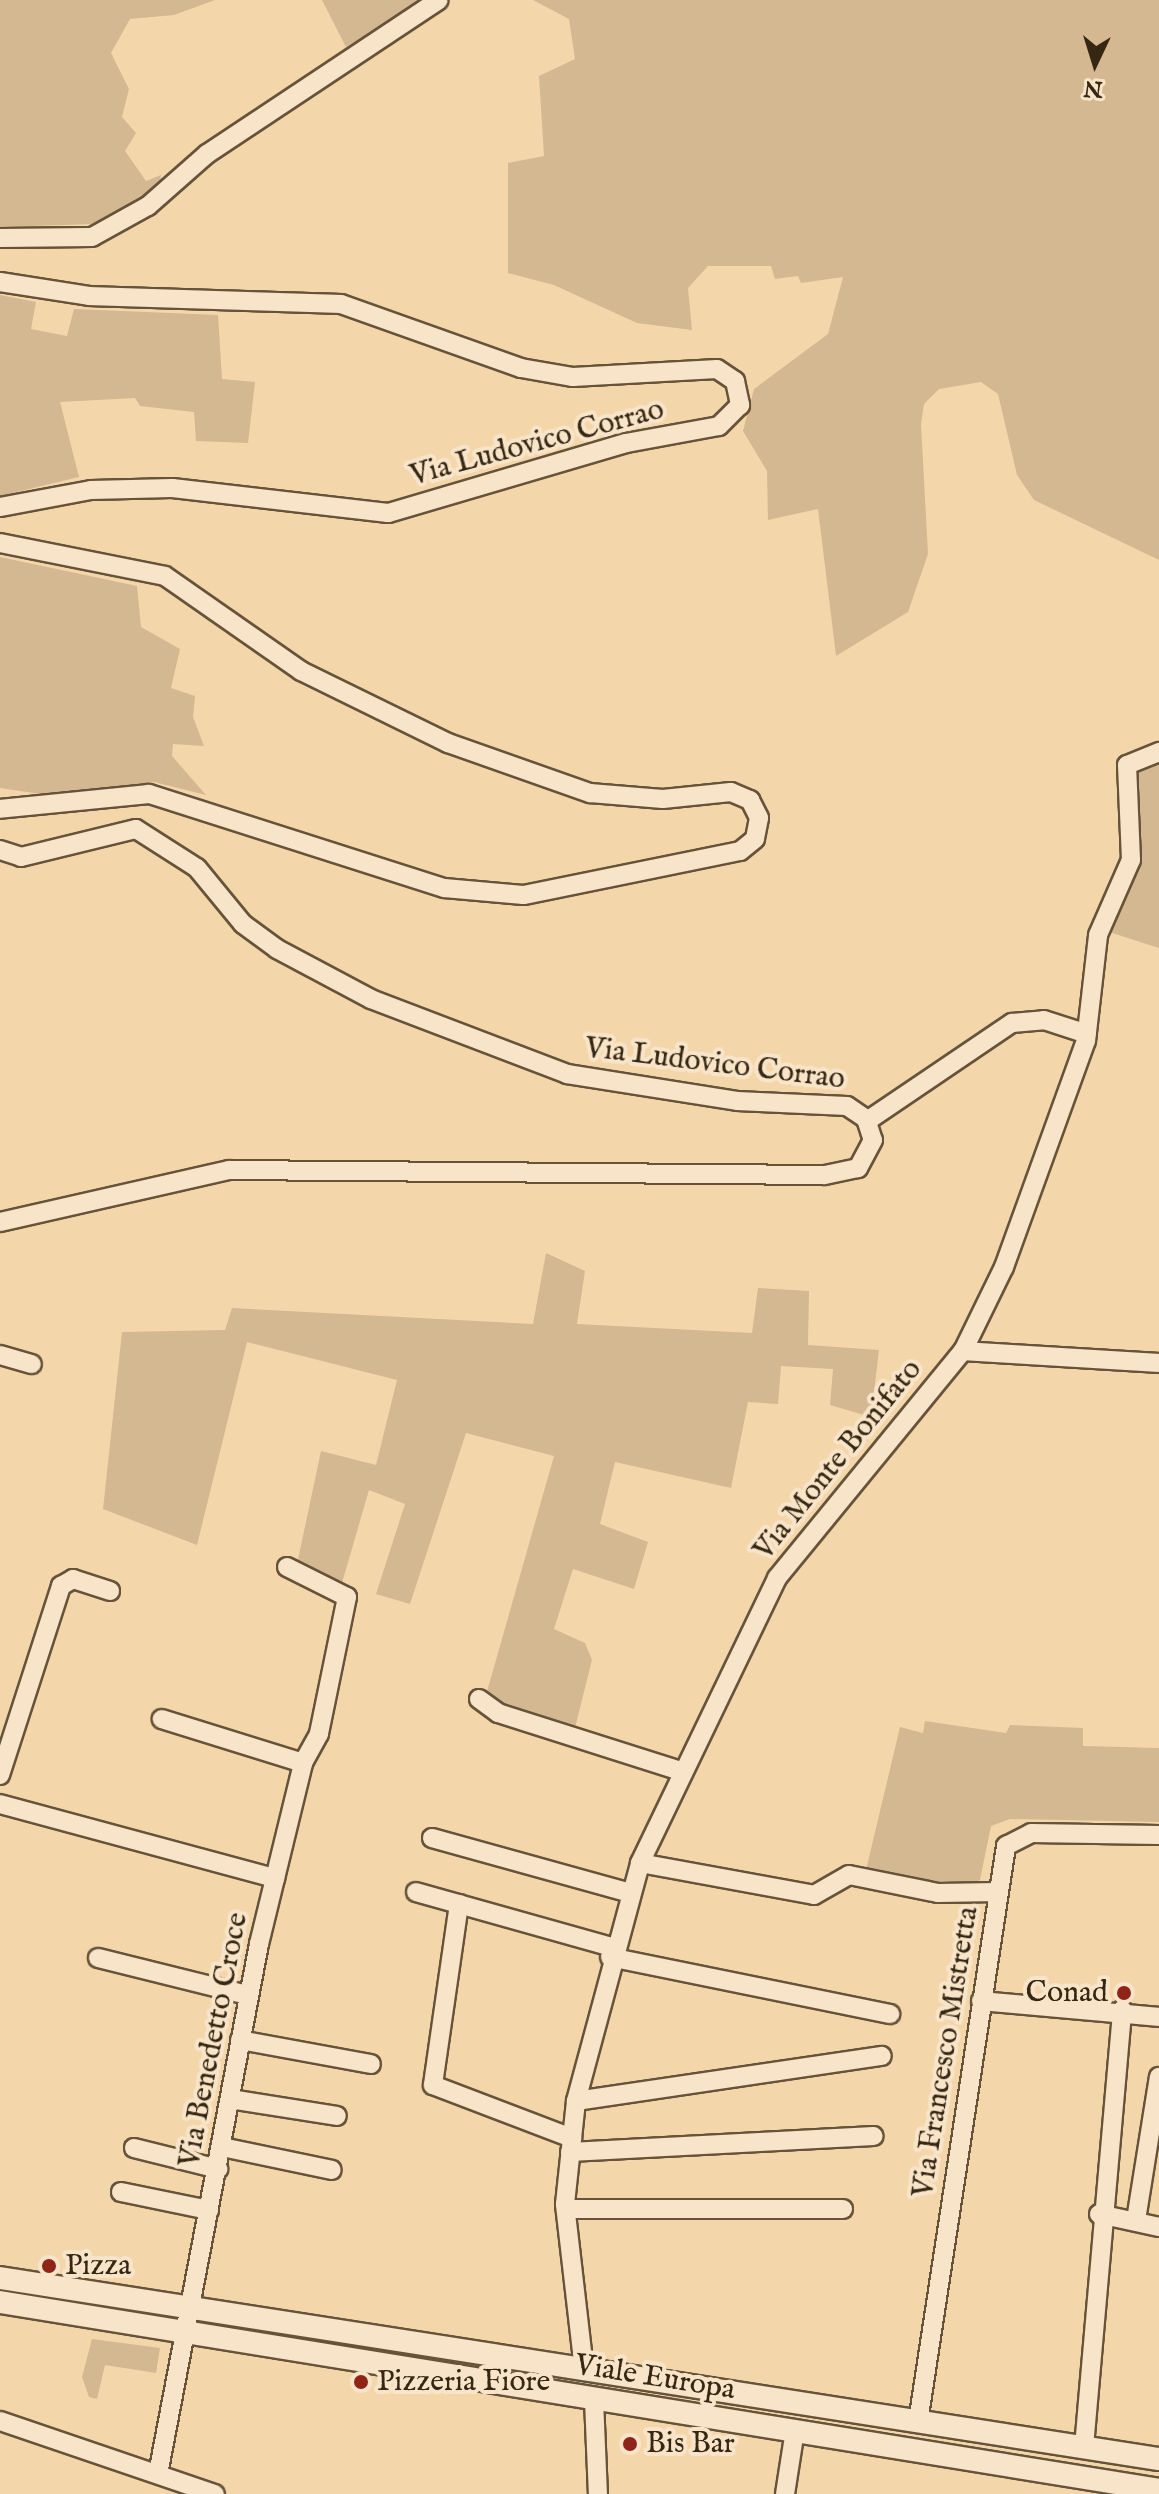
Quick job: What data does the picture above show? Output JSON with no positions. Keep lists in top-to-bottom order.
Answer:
{
  "streets": {
    "street": [
      "Via Ludovico Corrao",
      "Via Monte Bonifato",
      "Via Benedetto Croce",
      "Via Francesco Mistretta",
      "Viale Europa"
    ]
  },
  "crossings": [
    ["Via Monte Bonifato", "Viale Europa"],
    ["Via Benedetto Croce", "Viale Europa"],
    ["Via Francesco Mistretta", "Viale Europa"]
  ],
  "places": [
    "Conad",
    "Pizza",
    "Pizzeria Fiore",
    "Bis Bar"
  ],
  "north": "bottom"
}
